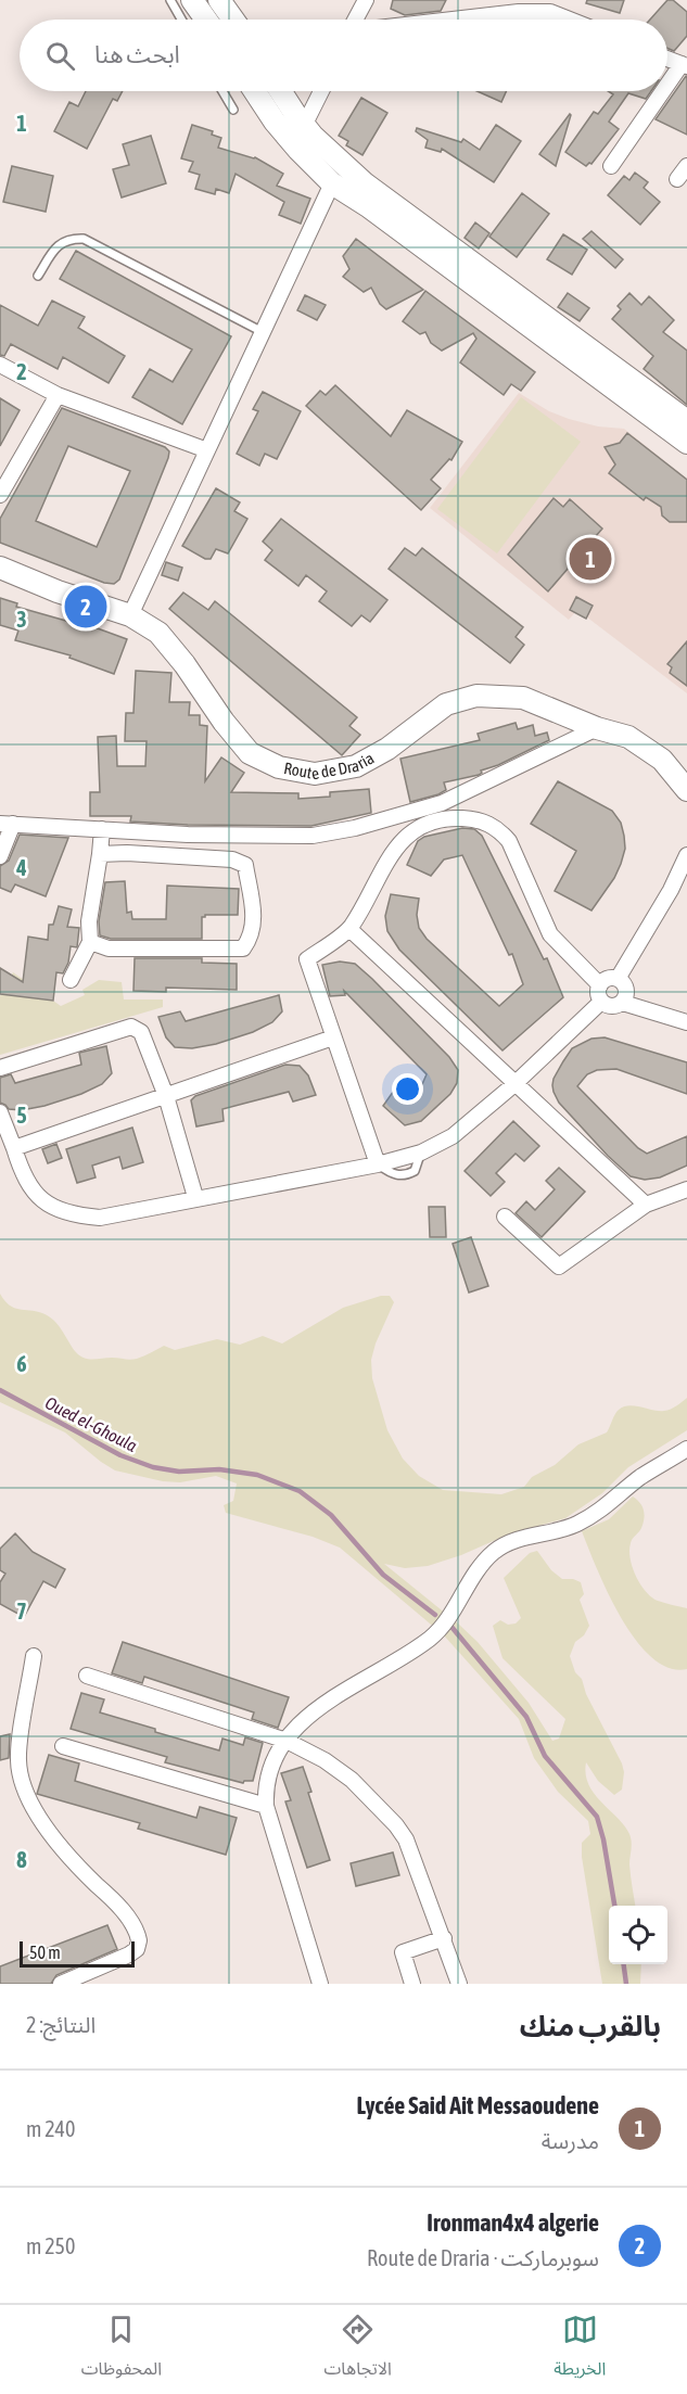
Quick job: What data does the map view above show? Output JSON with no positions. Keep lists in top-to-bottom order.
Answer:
{
  "streets": {
    "main road": ["Route de Draria"]
  },
  "water": ["Oued el-Ghoula"],
  "scale_bar": "50 m",
  "page": {
    "search": "ابحث هنا",
    "pins": ["1", "2"],
    "scale": "50 m",
    "heading": ["بالقرب منك", "النتائج: 2"],
    "list": [
      {
        "mark": "1",
        "name": "Lycée Said Ait Messaoudene",
        "note": "مدرسة",
        "value": "240 m"
      },
      {
        "mark": "2",
        "name": "Ironman4x4 algerie",
        "note": "سوبرماركت · Route de Draria",
        "value": "250 m"
      }
    ],
    "nav": ["الخريطة", "الاتجاهات", "المحفوظات"]
  },
  "grid": {
    "rows": [
      "1",
      "2",
      "3",
      "4",
      "5",
      "6",
      "7",
      "8"
    ]
  }
}
